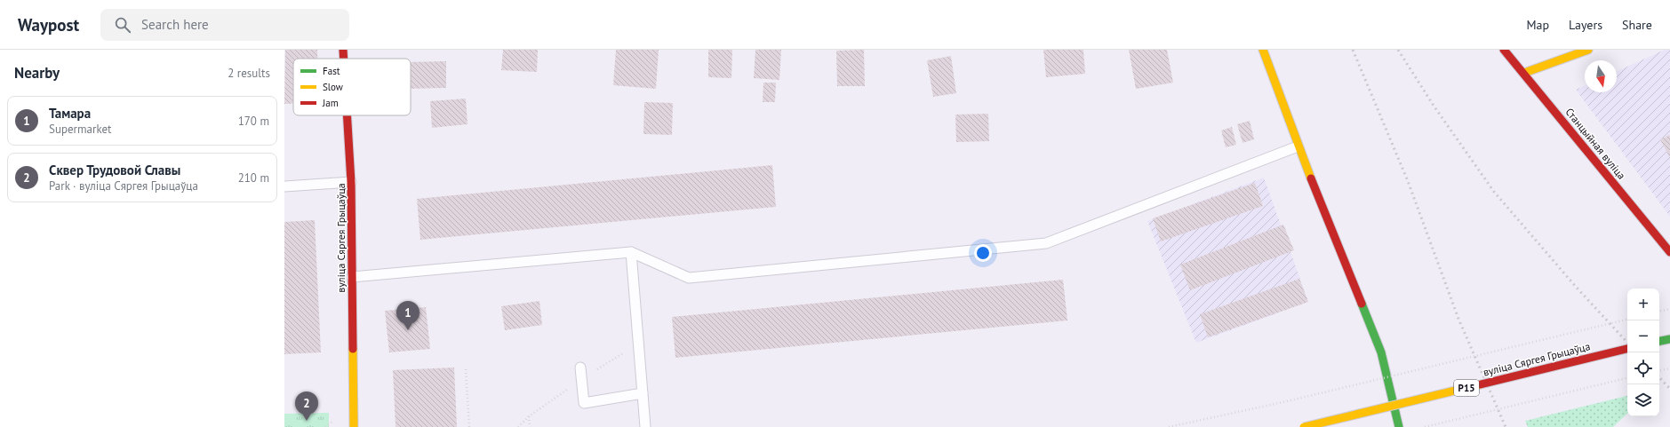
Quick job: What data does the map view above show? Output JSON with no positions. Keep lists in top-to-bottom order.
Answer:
{
  "streets": {
    "street": ["Станцыйная вуліца", "вуліца Сяргея Грыцаўца", "Р15"]
  },
  "legend": ["Fast", "Slow", "Jam"],
  "north": "bottom",
  "page": {
    "header": "Waypost",
    "search": "Search here",
    "nav": ["Map", "Layers", "Share"],
    "heading": ["Nearby", "2 results"],
    "list": [
      {
        "mark": "1",
        "name": "Тамара",
        "note": "Supermarket",
        "value": "170 m"
      },
      {
        "mark": "2",
        "name": "Сквер Трудовой Славы",
        "note": "Park · вуліца Сяргея Грыцаўца",
        "value": "210 m"
      }
    ],
    "map_buttons": ["+", "−"],
    "pins": ["1", "2"]
  }
}
